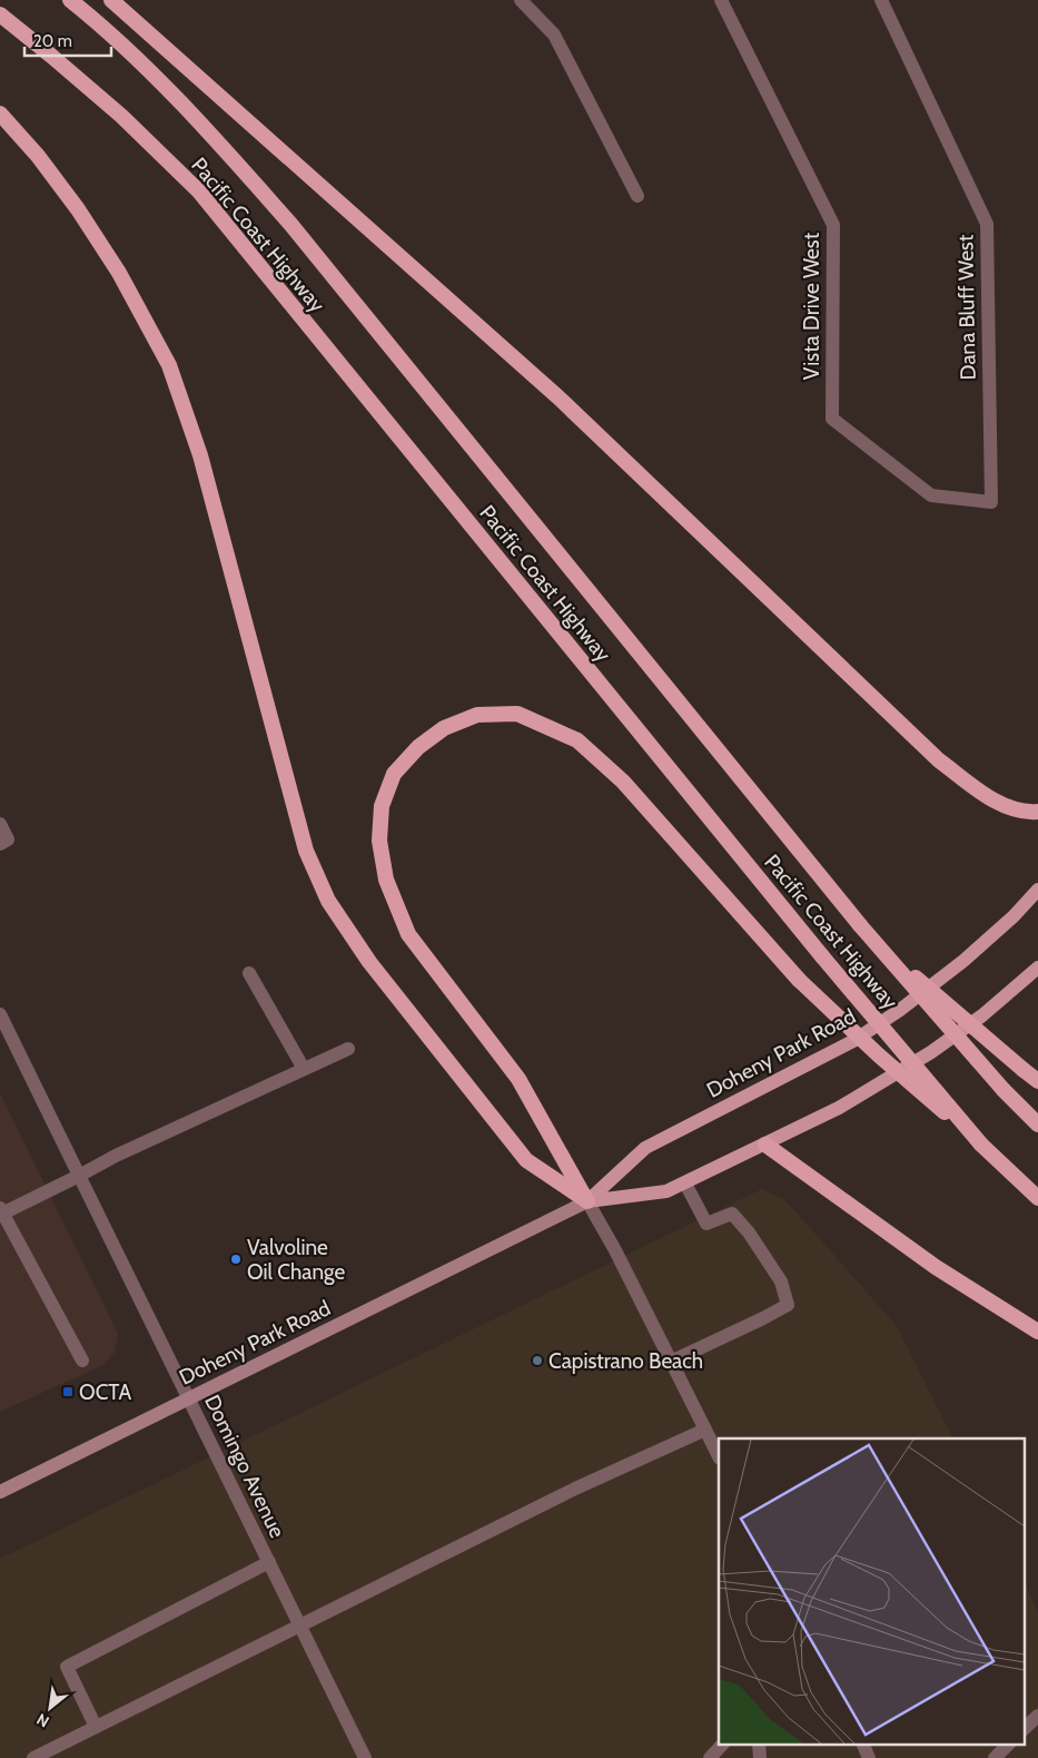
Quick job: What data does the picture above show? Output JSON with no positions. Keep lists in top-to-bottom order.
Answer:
{
  "streets": {
    "highway": ["Pacific Coast Highway"],
    "main road": ["Doheny Park Road"],
    "street": ["Vista Drive West", "Dana Bluff West", "Domingo Avenue"]
  },
  "crossings": [
    ["Vista Drive West", "Dana Bluff West"],
    ["Doheny Park Road", "Domingo Avenue"]
  ],
  "places": {
    "other": ["Valvoline Oil Change", "Capistrano Beach"],
    "transit": ["OCTA"]
  },
  "scale_bar": "20 m",
  "north": "bottom left"
}
